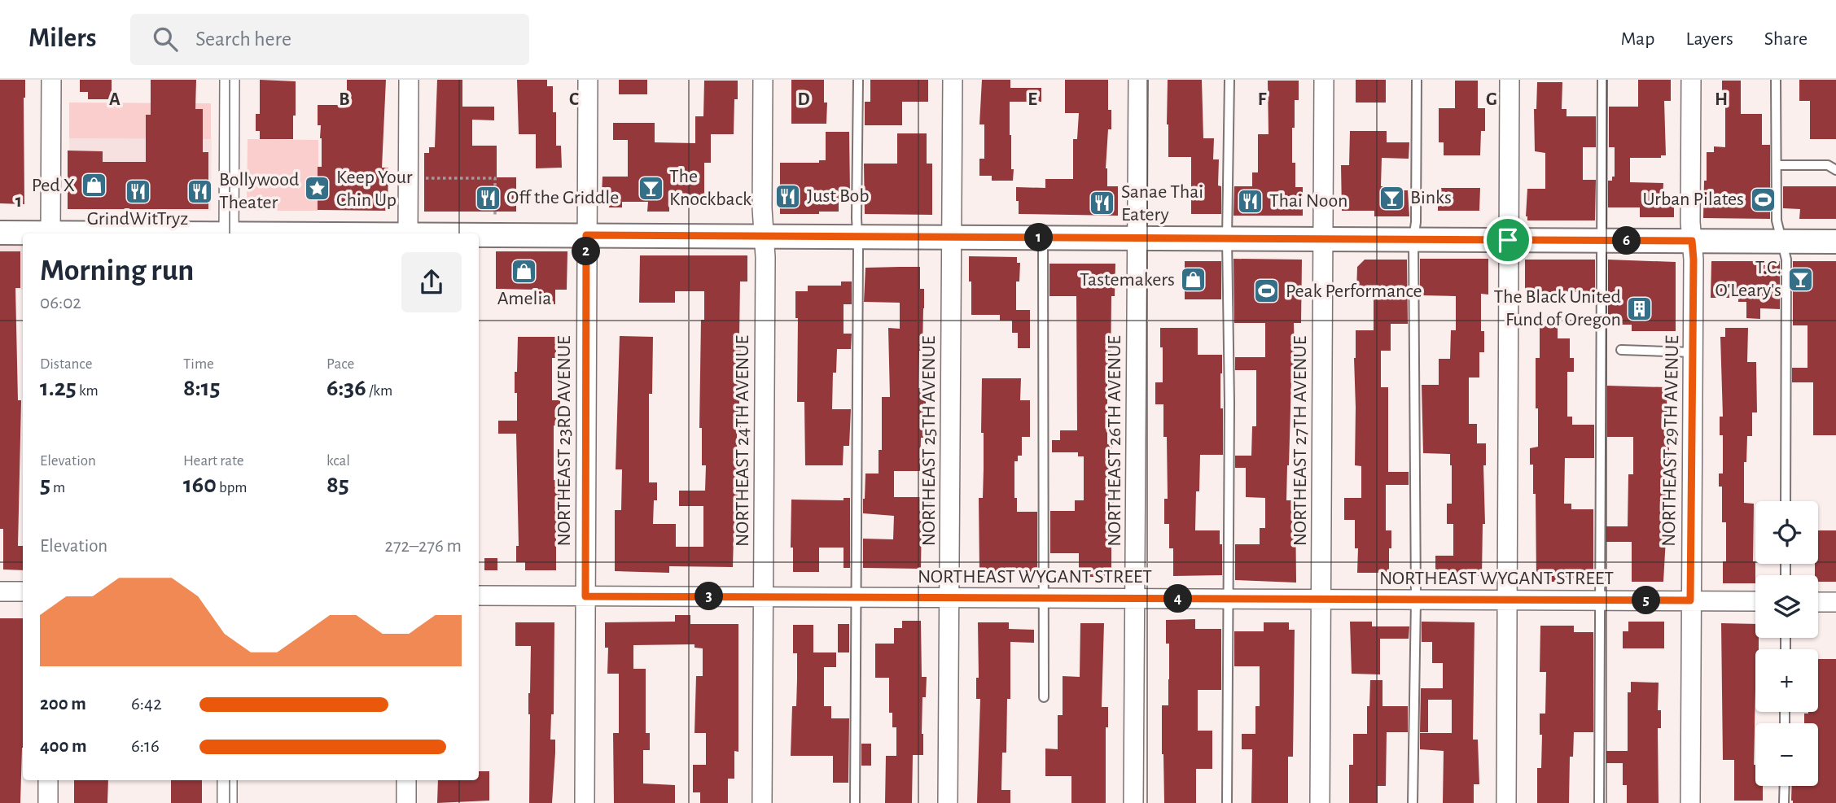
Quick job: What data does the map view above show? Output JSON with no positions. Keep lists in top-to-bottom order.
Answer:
{
  "streets": {
    "street": [
      "NORTHEAST 23RD AVENUE",
      "NORTHEAST 24TH AVENUE",
      "NORTHEAST 25TH AVENUE",
      "NORTHEAST 26TH AVENUE",
      "NORTHEAST 27TH AVENUE",
      "NORTHEAST 29TH AVENUE",
      "NORTHEAST WYGANT STREET"
    ]
  },
  "crossings": [
    ["NORTHEAST 23RD AVENUE", "NORTHEAST WYGANT STREET"],
    ["NORTHEAST 24TH AVENUE", "NORTHEAST WYGANT STREET"],
    ["NORTHEAST 25TH AVENUE", "NORTHEAST WYGANT STREET"],
    ["NORTHEAST 26TH AVENUE", "NORTHEAST WYGANT STREET"],
    ["NORTHEAST 27TH AVENUE", "NORTHEAST WYGANT STREET"],
    ["NORTHEAST 29TH AVENUE", "NORTHEAST WYGANT STREET"]
  ],
  "places": {
    "shop": ["Ped X", "Amelia", "Tastemakers"],
    "bar": ["The Knockback", "Binks", "T.C. O'Leary's"],
    "place": ["Keep Your Chin Up"],
    "restaurant": [
      "GrindWitTryz",
      "Bollywood Theater",
      "Just Bob",
      "Off the Griddle",
      "Thai Noon",
      "Sanae Thai Eatery"
    ],
    "sports": ["Urban Pilates", "Peak Performance"],
    "building": ["The Black United Fund of Oregon"]
  },
  "page": {
    "header": "Milers",
    "search": "Search here",
    "nav": ["Map", "Layers", "Share"],
    "pins": [
      "1",
      "6",
      "2",
      "3",
      "4",
      "5"
    ],
    "heading": ["Morning run", "06:02"],
    "stats": [
      ["Distance", "1.25 km"],
      ["Time", "8:15"],
      ["Pace", "6:36 /km"],
      ["Elevation", "5 m"],
      ["Heart rate", "160 bpm"],
      ["kcal", "85"]
    ],
    "map_buttons": ["+", "−"],
    "chart": ["Elevation", "272–276 m"],
    "list": [
      {
        "name": "200 m",
        "note": "6:42"
      },
      {
        "name": "400 m",
        "note": "6:16"
      }
    ]
  },
  "grid": {
    "columns": [
      "A",
      "B",
      "C",
      "D",
      "E",
      "F",
      "G",
      "H"
    ],
    "rows": ["1"]
  }
}
